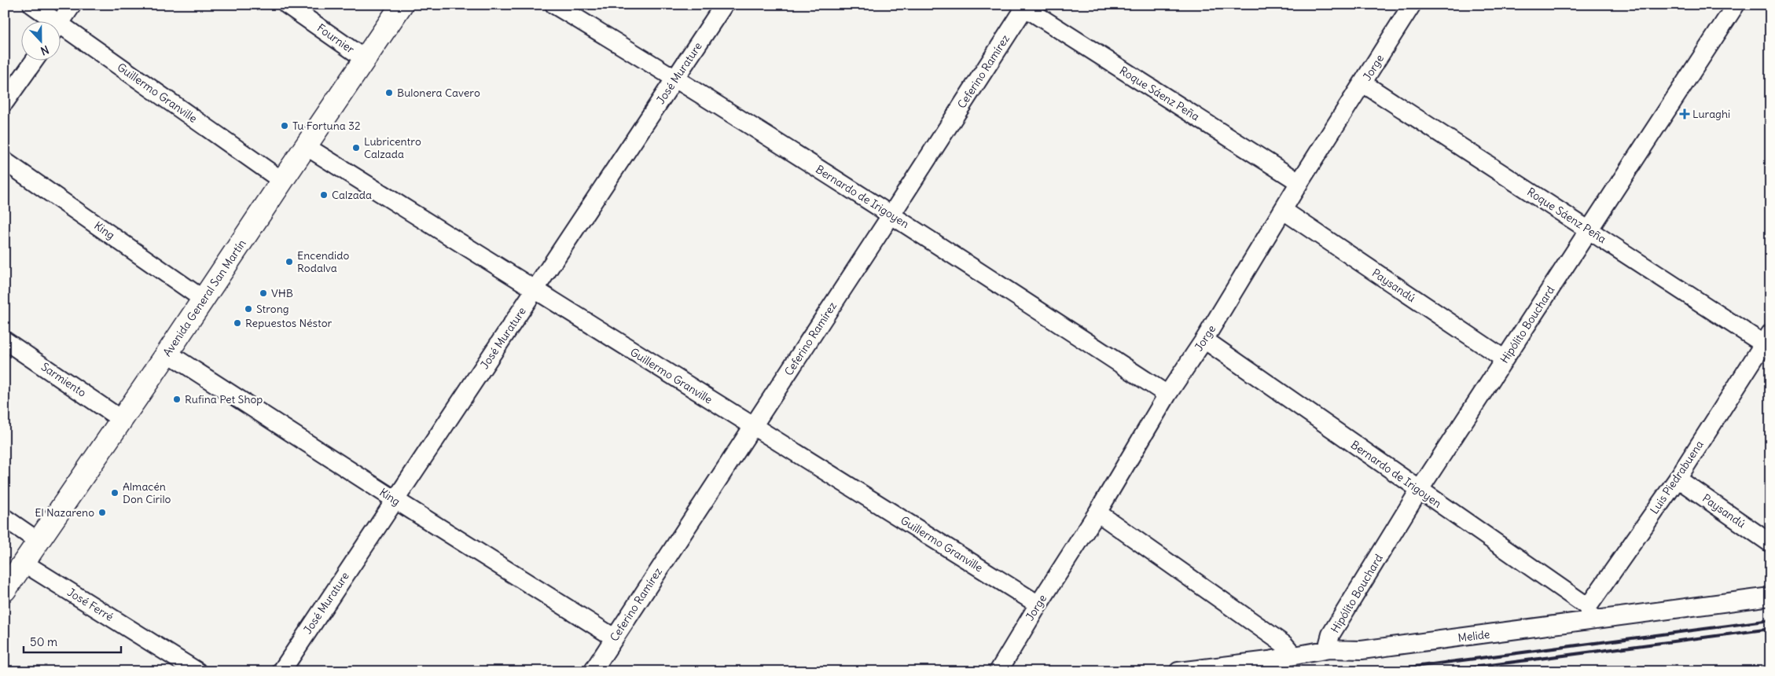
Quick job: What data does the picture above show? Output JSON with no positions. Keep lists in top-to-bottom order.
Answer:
{
  "streets": {
    "main road": ["Avenida General San Martín"],
    "street": [
      "Fournier",
      "Jorge",
      "Ceferino Ramírez",
      "José Murature",
      "Guillermo Granville",
      "Roque Sáenz Peña",
      "Bernardo de Irigoyen",
      "King",
      "Paysandú",
      "Hipólito Bouchard",
      "Sarmiento",
      "Luis Piedrabuena",
      "José Ferré",
      "Melide"
    ]
  },
  "crossings": [
    ["Fournier", "Avenida General San Martín"],
    ["Jorge", "Guillermo Granville"],
    ["Jorge", "Roque Sáenz Peña"],
    ["Jorge", "Bernardo de Irigoyen"],
    ["Jorge", "Paysandú"],
    ["Ceferino Ramírez", "Guillermo Granville"],
    ["Ceferino Ramírez", "Roque Sáenz Peña"],
    ["Ceferino Ramírez", "Bernardo de Irigoyen"],
    ["Ceferino Ramírez", "King"],
    ["José Murature", "Guillermo Granville"],
    ["José Murature", "Bernardo de Irigoyen"],
    ["José Murature", "King"],
    ["Guillermo Granville", "Avenida General San Martín"],
    ["Roque Sáenz Peña", "Hipólito Bouchard"],
    ["Roque Sáenz Peña", "Luis Piedrabuena"],
    ["Bernardo de Irigoyen", "Hipólito Bouchard"],
    ["Bernardo de Irigoyen", "Luis Piedrabuena"],
    ["Bernardo de Irigoyen", "Melide"],
    ["King", "Avenida General San Martín"],
    ["Paysandú", "Hipólito Bouchard"],
    ["Paysandú", "Luis Piedrabuena"],
    ["Avenida General San Martín", "Sarmiento"],
    ["Avenida General San Martín", "José Ferré"],
    ["Hipólito Bouchard", "Melide"],
    ["Luis Piedrabuena", "Melide"]
  ],
  "places": {
    "other": [
      "Bulonera Cavero",
      "Tu Fortuna 32",
      "Lubricentro Calzada",
      "Calzada",
      "Encendido Rodalva",
      "VHB",
      "Strong",
      "Repuestos Néstor",
      "Rufina Pet Shop",
      "Almacén Don Cirilo",
      "El Nazareno"
    ],
    "health": ["Luraghi"]
  },
  "scale_bar": "50 m",
  "north": "bottom"
}
